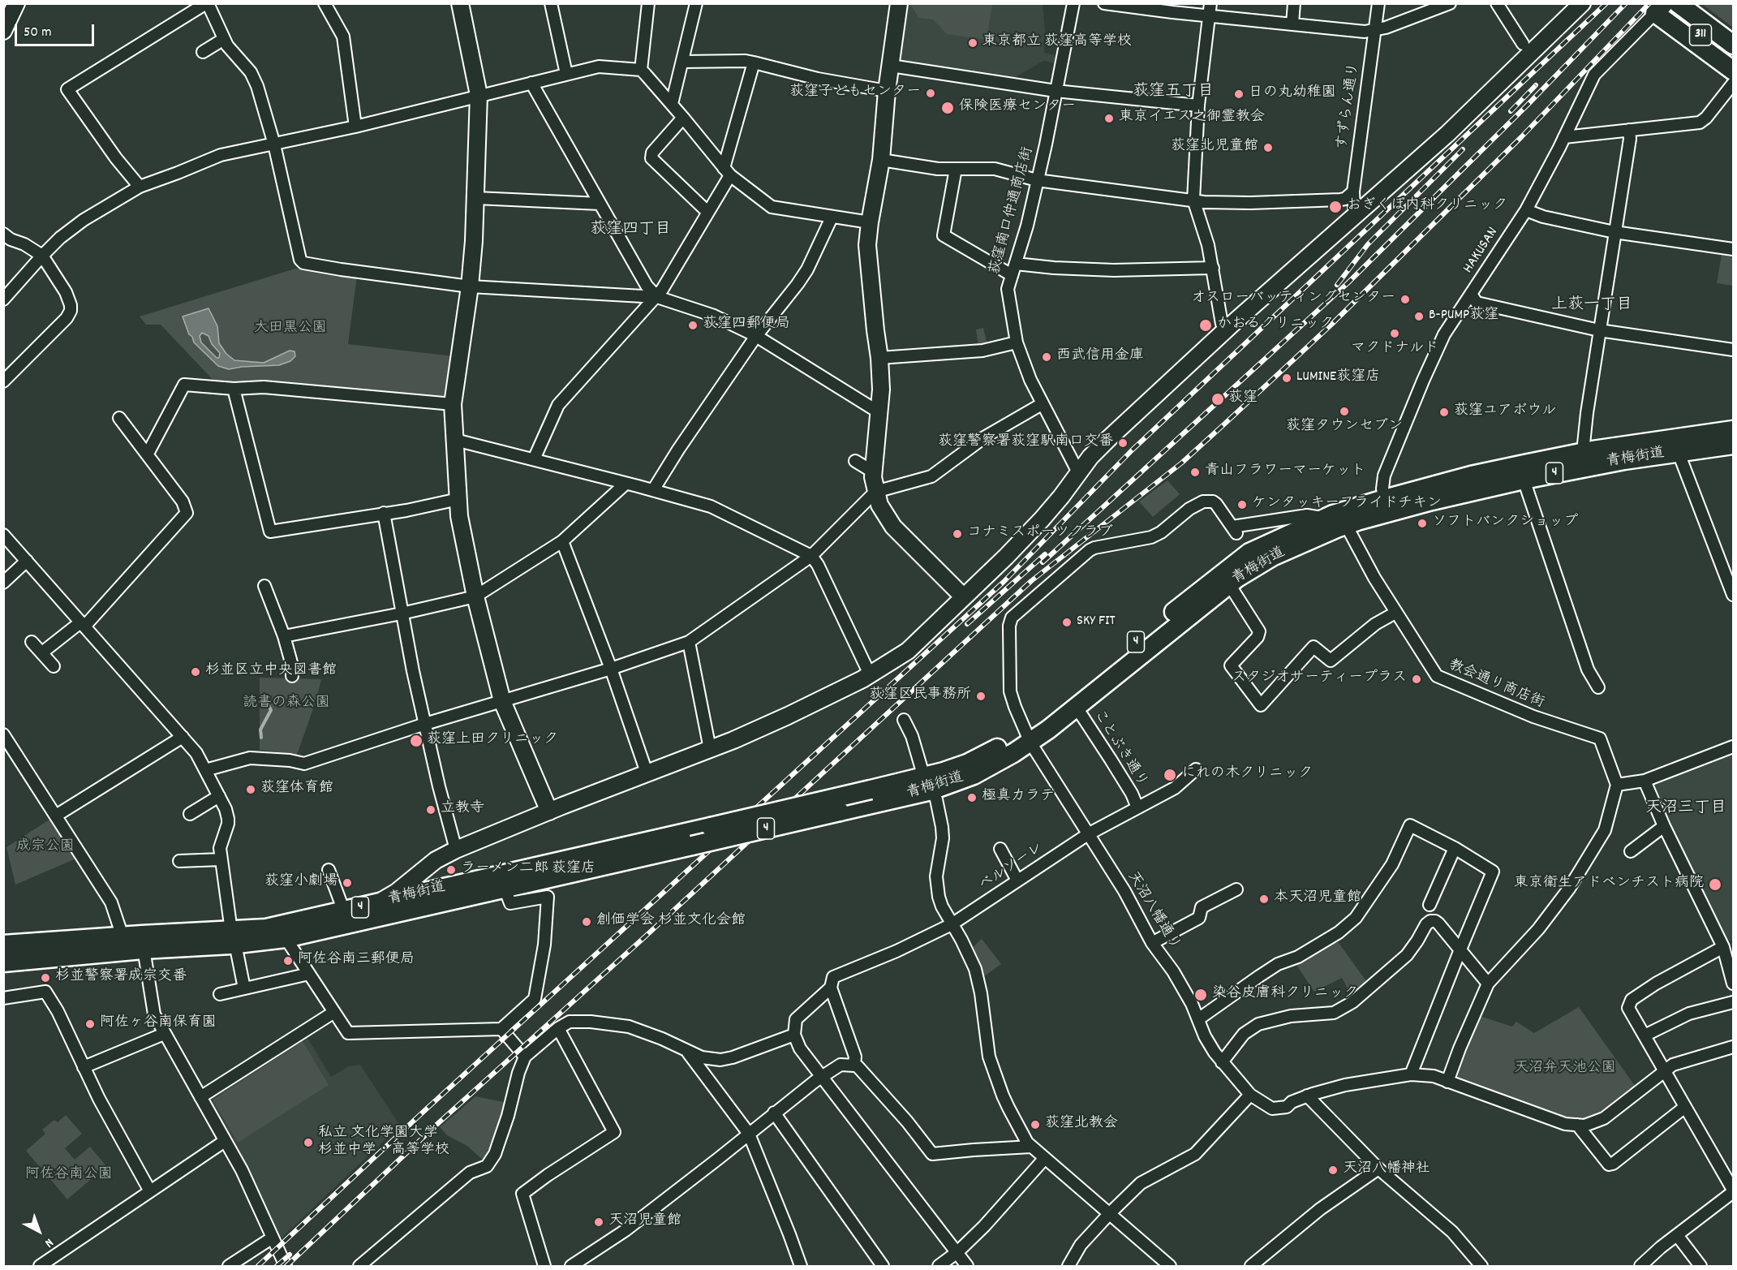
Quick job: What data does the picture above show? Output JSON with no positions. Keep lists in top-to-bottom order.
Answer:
{
  "streets": {
    "main road": ["311", "青梅街道", "4"],
    "street": [
      "すずらん通り",
      "荻窪南口仲通商店街",
      "HAKUSAN",
      "教会通り商店街",
      "ことぶき通り",
      "ベルソーレ",
      "天沼八幡通り"
    ]
  },
  "crossings": [
    ["311", "HAKUSAN"],
    ["HAKUSAN", "青梅街道"],
    ["青梅街道", "教会通り商店街"],
    ["青梅街道", "ことぶき通り"],
    ["青梅街道", "天沼八幡通り"],
    ["教会通り商店街", "天沼八幡通り"],
    ["ことぶき通り", "ベルソーレ"],
    ["ベルソーレ", "天沼八幡通り"]
  ],
  "districts": [
    "荻窪五丁目",
    "荻窪四丁目",
    "上荻一丁目",
    "天沼三丁目"
  ],
  "parks": [
    "大田黒公園",
    "読書の森公園",
    "成宗公園",
    "天沼弁天池公園",
    "阿佐谷南公園"
  ],
  "places": [
    "東京都立 荻窪高等学校",
    "荻窪子どもセンター",
    "日の丸幼稚園",
    "保険医療センター",
    "東京イエス之御霊教会",
    "荻窪北児童館",
    "おぎくぼ内科クリニック",
    "オスローバッティングセンター",
    "B-PUMP荻窪",
    "荻窪四郵便局",
    "かおるクリニック",
    "マクドナルド",
    "西武信用金庫",
    "LUMINE荻窪店",
    "荻窪",
    "荻窪タウンセブン",
    "荻窪ユアボウル",
    "荻窪警察署荻窪駅南口交番",
    "青山フラワーマーケット",
    "ケンタッキーフライドチキン",
    "ソフトバンクショップ",
    "コナミスポーツクラブ",
    "SKY FIT",
    "杉並区立中央図書館",
    "スタジオサーティープラス",
    "荻窪区民事務所",
    "荻窪上田クリニック",
    "にれの木クリニック",
    "荻窪体育館",
    "極真カラテ",
    "立教寺",
    "ラーメン二郎 荻窪店",
    "荻窪小劇場",
    "東京衛生アドベンチスト病院",
    "本天沼児童館",
    "創価学会 杉並文化会館",
    "阿佐谷南三郵便局",
    "杉並警察署成宗交番",
    "染谷皮膚科クリニック",
    "阿佐ヶ谷南保育園",
    "荻窪北教会",
    "私立 文化学園大学 杉並中学・高等学校",
    "天沼八幡神社",
    "天沼児童館"
  ],
  "scale_bar": "50 m",
  "north": "bottom right"
}
